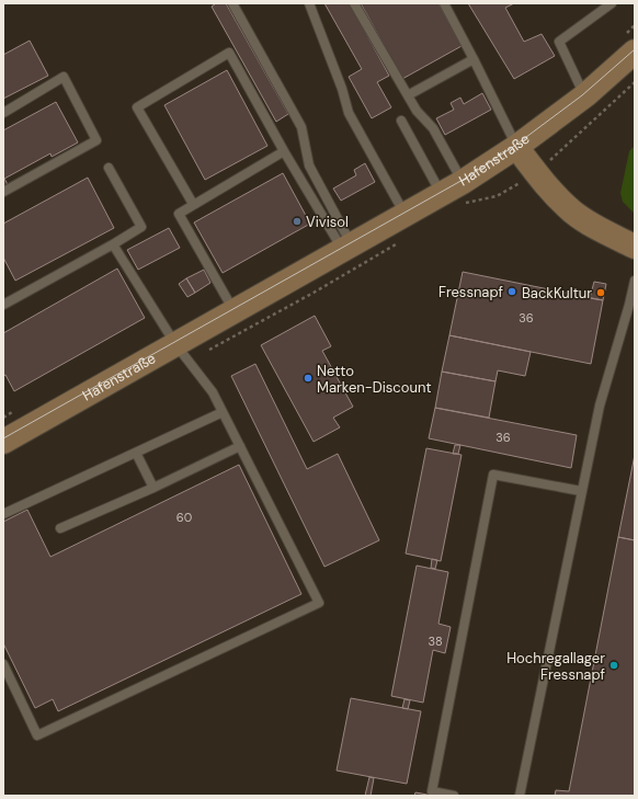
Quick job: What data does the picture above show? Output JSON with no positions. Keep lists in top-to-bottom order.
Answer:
{
  "streets": {
    "street": ["Hafenstraße"]
  },
  "places": [
    "Vivisol",
    "Fressnapf",
    "BackKultur",
    "Netto Marken-Discount",
    "Hochregallager Fressnapf"
  ],
  "house_numbers": [
    "36",
    "36",
    "60",
    "38"
  ]
}
